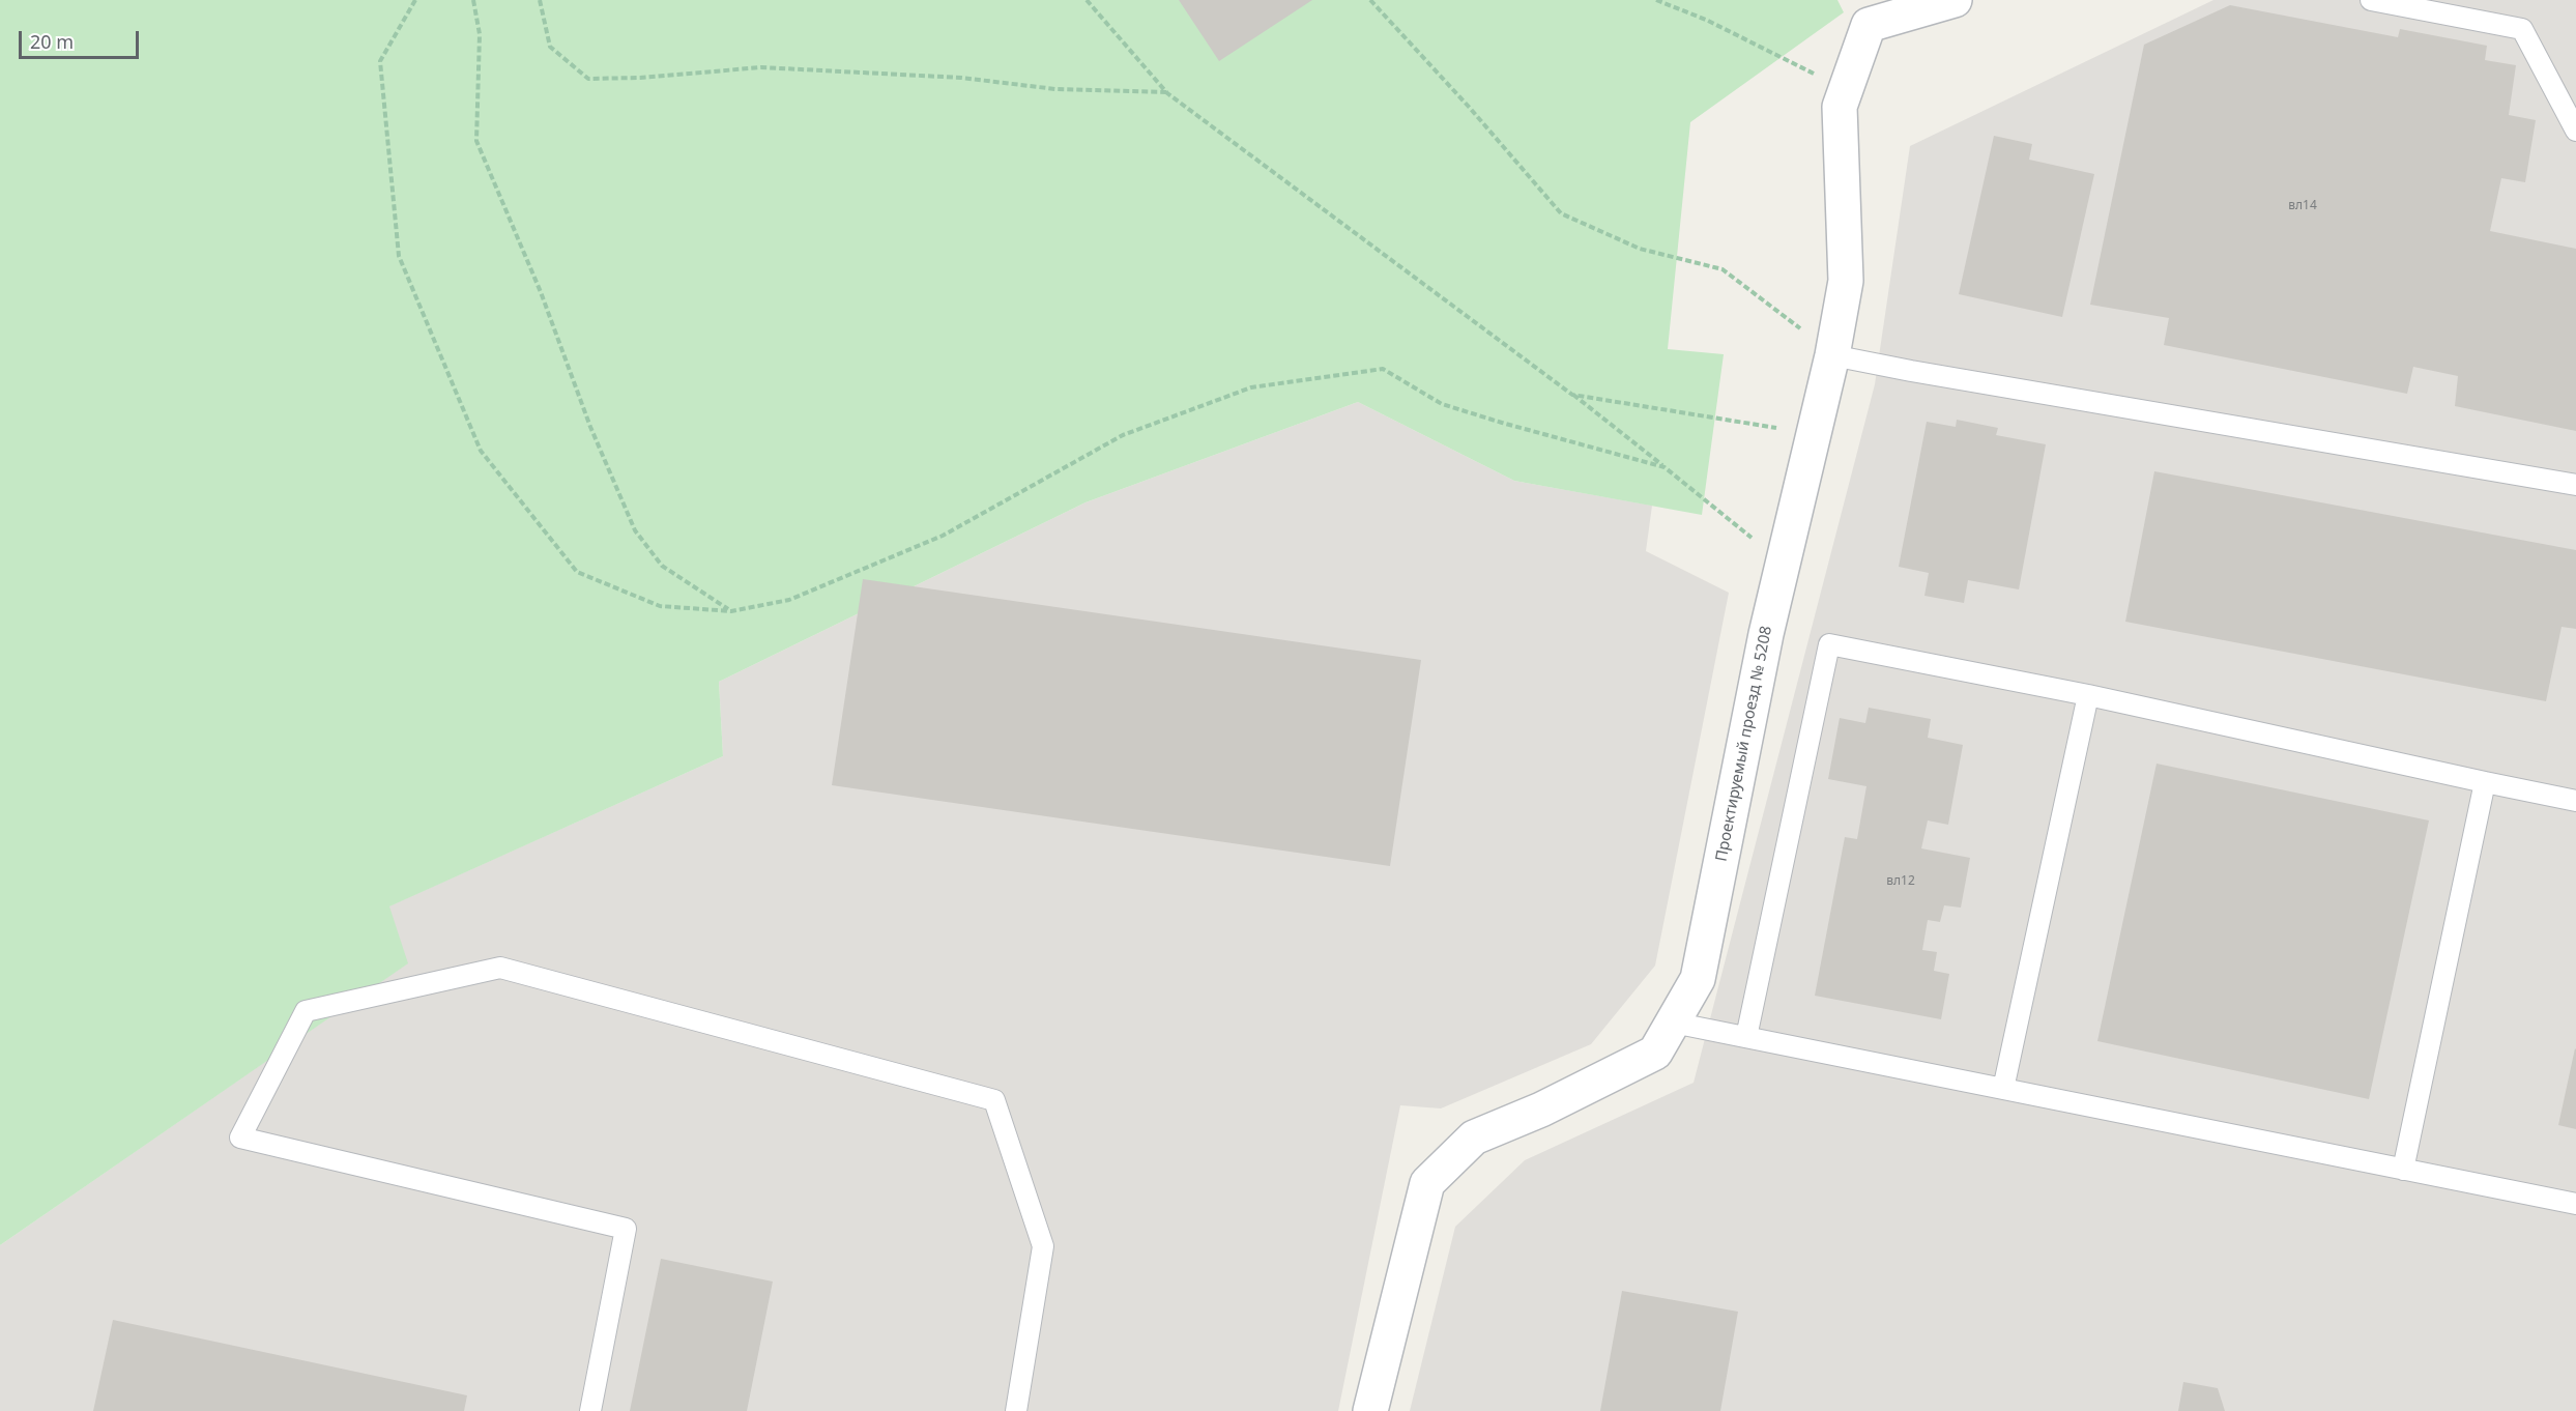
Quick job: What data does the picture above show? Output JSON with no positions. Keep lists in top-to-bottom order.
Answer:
{
  "streets": {
    "street": ["Проектируемый проезд № 5208"]
  },
  "house_numbers": ["вл14", "вл12"],
  "scale_bar": "20 m"
}
